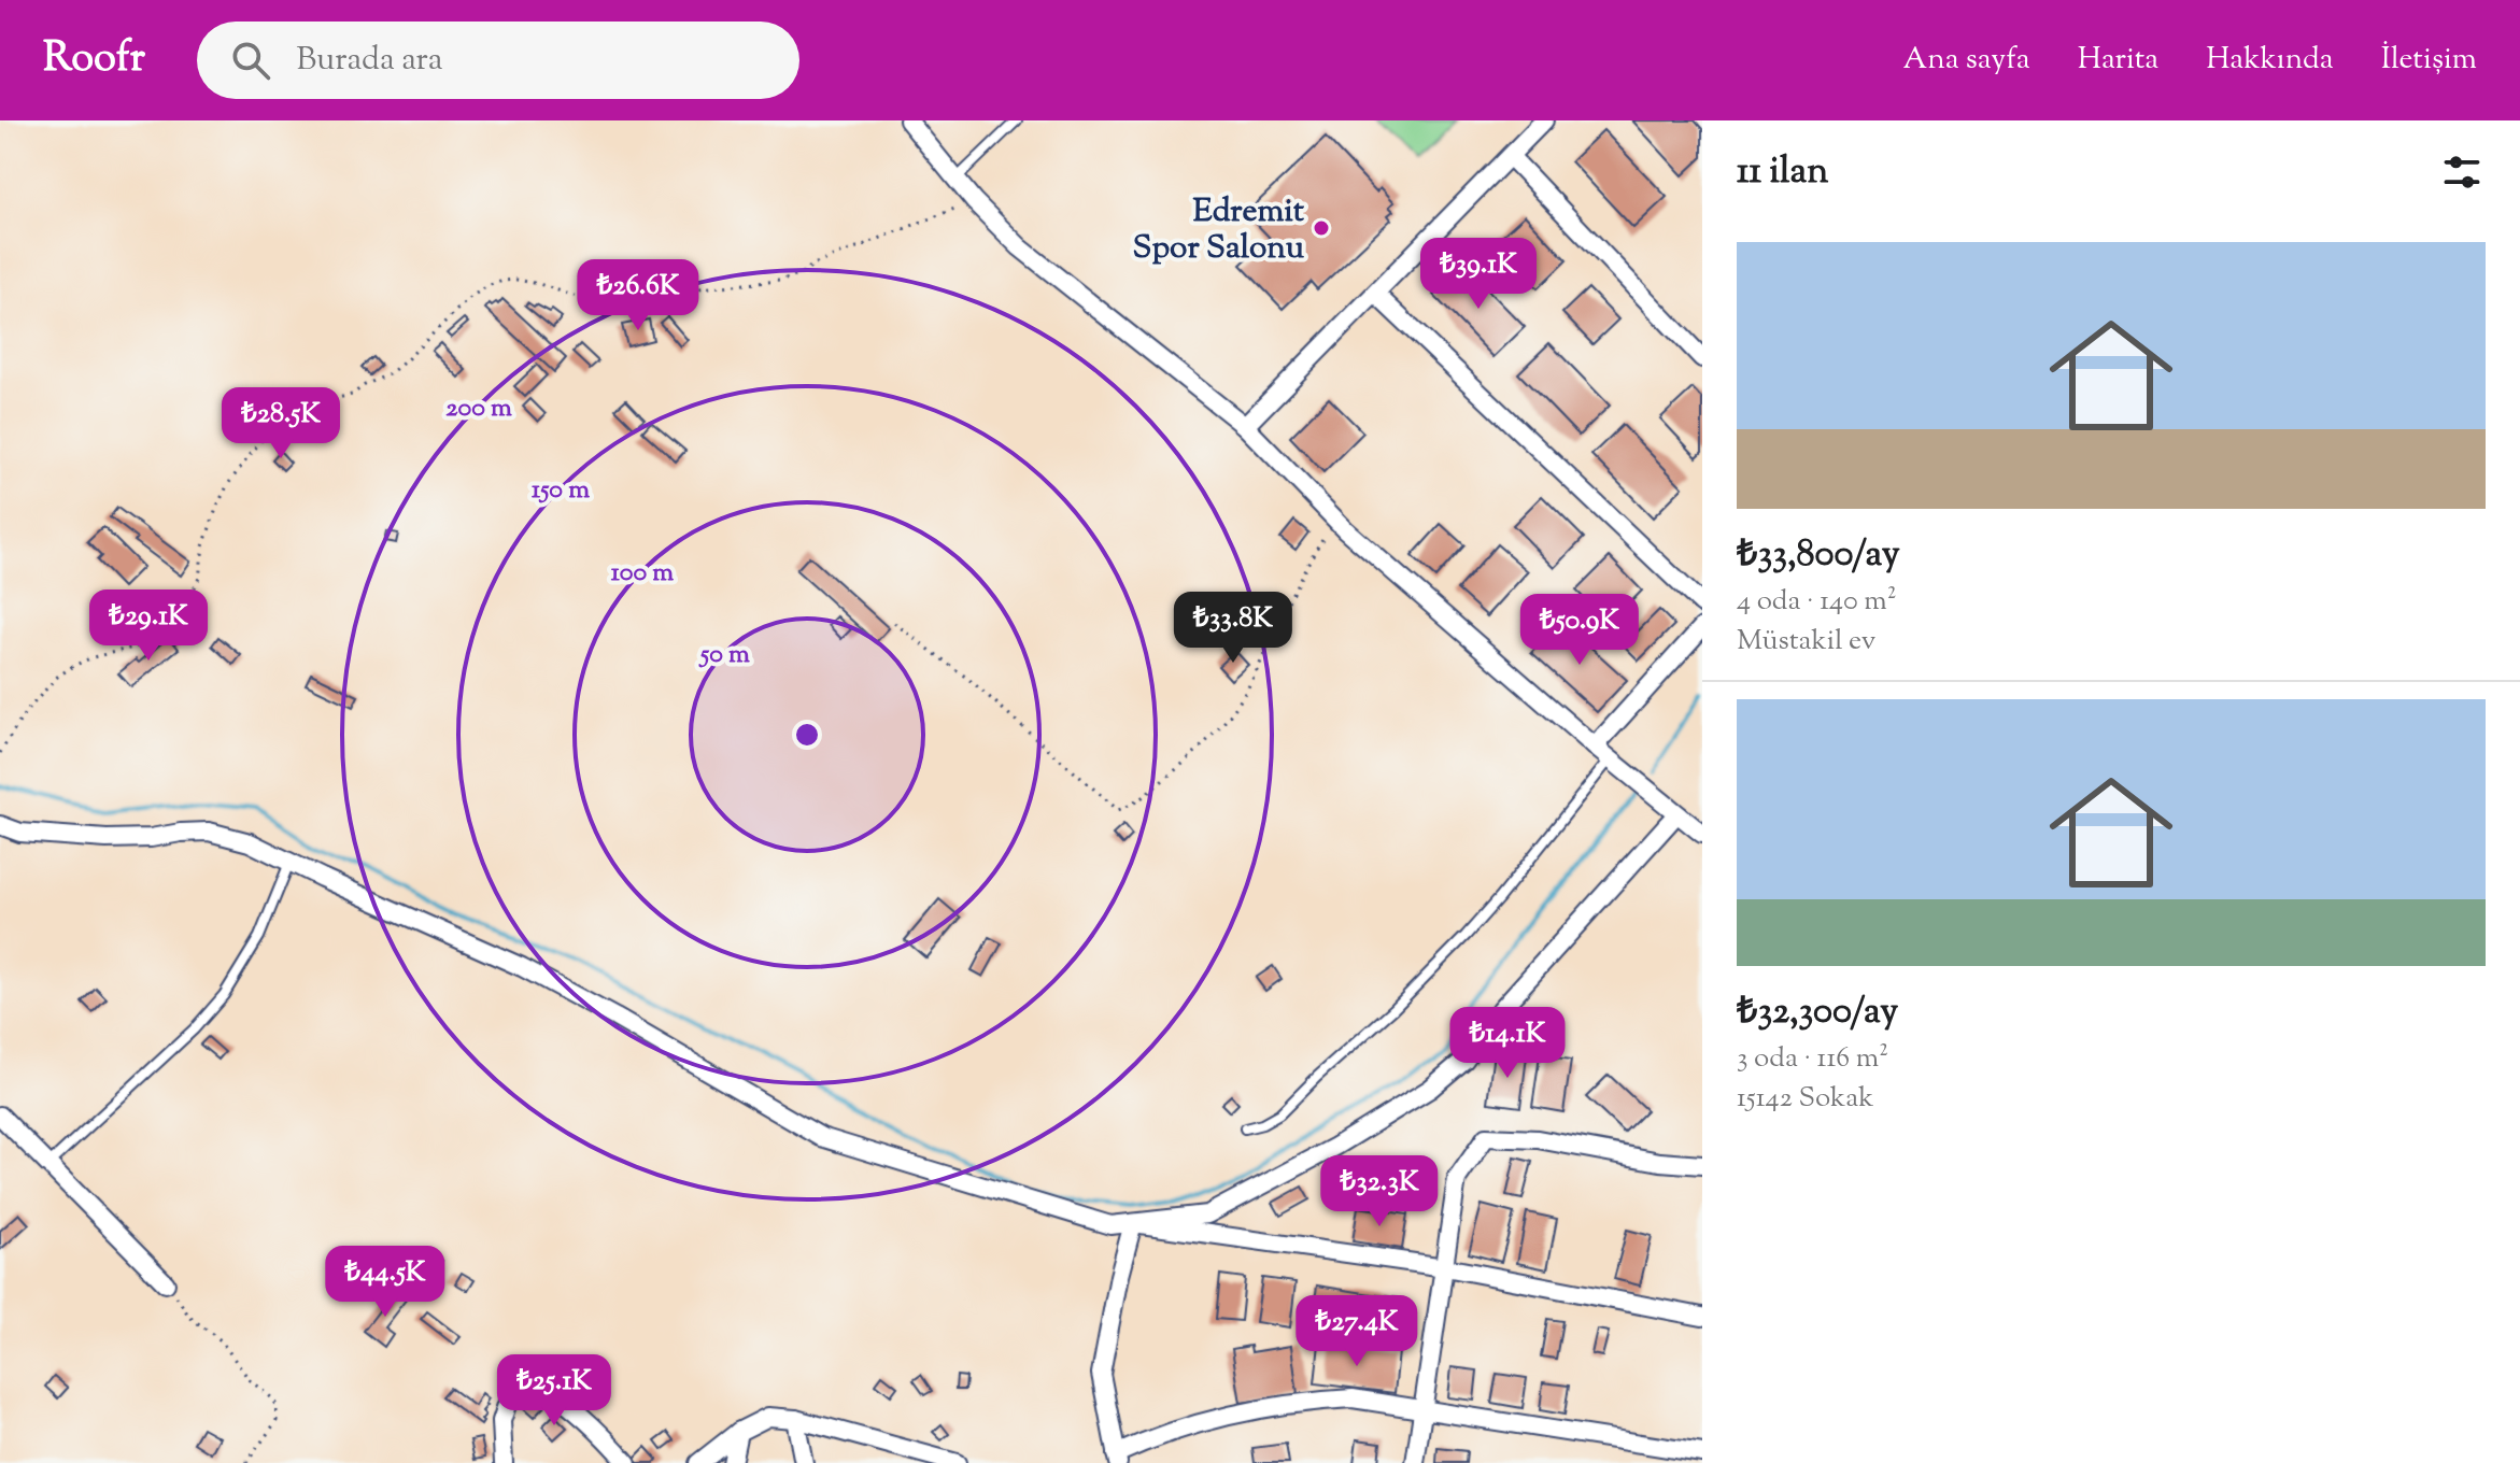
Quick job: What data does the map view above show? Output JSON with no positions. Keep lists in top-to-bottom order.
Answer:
{
  "places": ["Edremit Spor Salonu"],
  "page": {
    "header": "Roofr",
    "search": "Burada ara",
    "nav": [
      "Ana sayfa",
      "Harita",
      "Hakkında",
      "İletişim"
    ],
    "heading": "11 ilan",
    "list": [
      {
        "name": "₺33,800/ay",
        "note": "4 oda · 140 m² · Müstakil ev"
      },
      {
        "name": "₺32,300/ay",
        "note": "3 oda · 116 m² · 15142 Sokak"
      }
    ],
    "price": [
      "₺39.1K",
      "₺26.6K",
      "₺28.5K",
      "₺29.1K",
      "₺33.8K",
      "₺50.9K",
      "₺14.1K",
      "₺32.3K",
      "₺44.5K",
      "₺27.4K",
      "₺25.1K"
    ]
  },
  "rings": [
    "200 m",
    "150 m",
    "100 m",
    "50 m"
  ]
}
